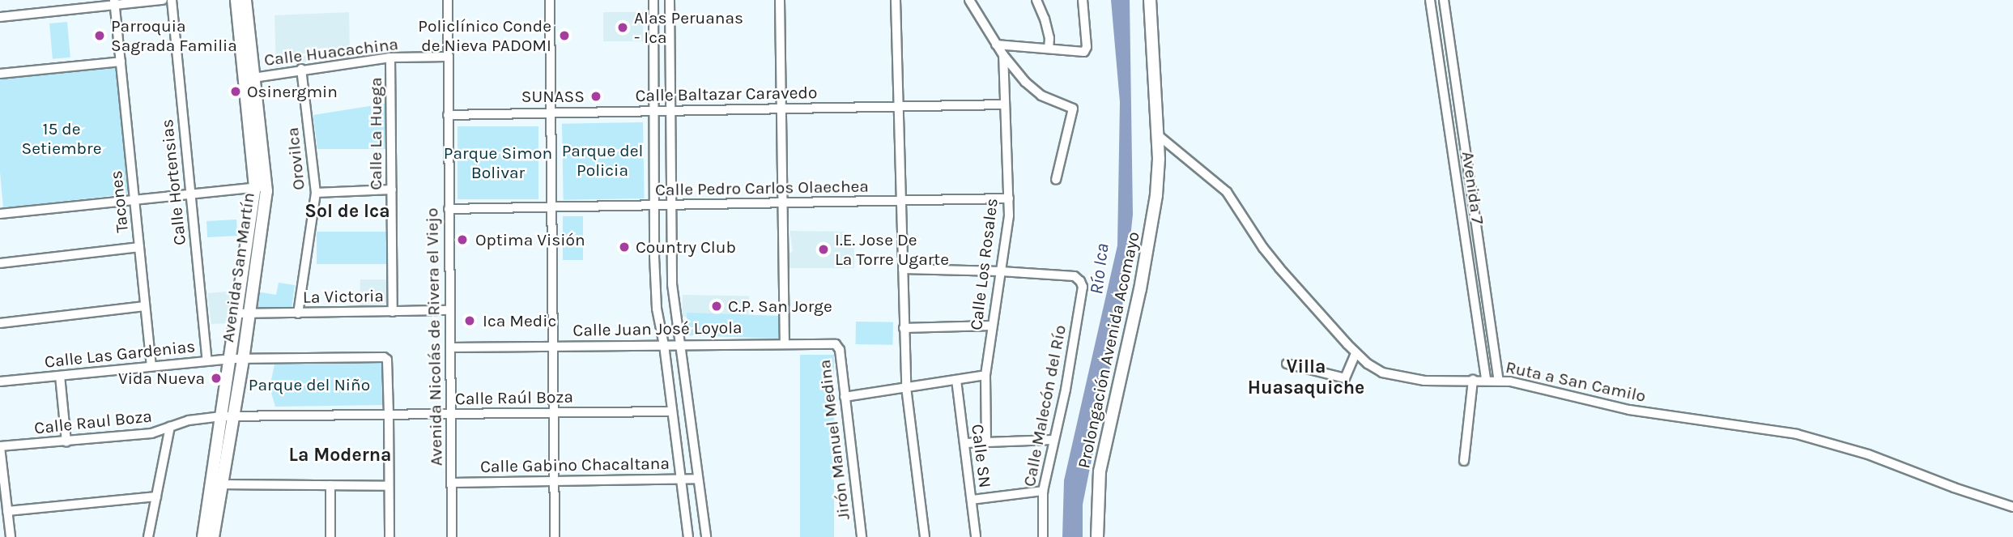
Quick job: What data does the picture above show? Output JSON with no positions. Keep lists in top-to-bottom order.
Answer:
{
  "streets": {
    "main road": ["Avenida San Martín", "Prolongación Avenida Acomayo"],
    "street": [
      "Calle Huacachina",
      "Calle Baltazar Caravedo",
      "Calle La Huega",
      "Orovilca",
      "Calle Hortensias",
      "Calle Pedro Carlos Olaechea",
      "Avenida 7",
      "Tacones",
      "Calle Los Rosales",
      "La Victoria",
      "Calle Juan José Loyola",
      "Avenida Nicolás de Rivera el Viejo",
      "Calle Las Gardenias",
      "Ruta a San Camilo",
      "Calle Raúl Boza",
      "Calle Malecón del Río",
      "Calle Raul Boza",
      "Jirón Manuel Medina",
      "Calle SN",
      "Calle Gabino Chacaltana"
    ]
  },
  "crossings": [
    ["Calle Huacachina", "Calle La Huega"],
    ["Calle Huacachina", "Orovilca"],
    ["Calle Huacachina", "Avenida San Martín"],
    ["Calle Huacachina", "Avenida Nicolás de Rivera el Viejo"],
    ["Calle Baltazar Caravedo", "Calle Los Rosales"],
    ["Calle Baltazar Caravedo", "Avenida Nicolás de Rivera el Viejo"],
    ["Calle La Huega", "La Victoria"],
    ["Orovilca", "La Victoria"],
    ["Calle Hortensias", "Calle Las Gardenias"],
    ["Calle Pedro Carlos Olaechea", "Calle Los Rosales"],
    ["Calle Pedro Carlos Olaechea", "Avenida Nicolás de Rivera el Viejo"],
    ["Avenida 7", "Ruta a San Camilo"],
    ["Tacones", "Calle Las Gardenias"],
    ["Calle Los Rosales", "Calle Malecón del Río"],
    ["Avenida San Martín", "La Victoria"],
    ["Avenida San Martín", "Calle Las Gardenias"],
    ["Avenida San Martín", "Calle Raúl Boza"],
    ["Avenida San Martín", "Calle Raul Boza"],
    ["La Victoria", "Avenida Nicolás de Rivera el Viejo"],
    ["Calle Juan José Loyola", "Avenida Nicolás de Rivera el Viejo"],
    ["Calle Juan José Loyola", "Jirón Manuel Medina"],
    ["Avenida Nicolás de Rivera el Viejo", "Calle Raúl Boza"],
    ["Avenida Nicolás de Rivera el Viejo", "Calle Gabino Chacaltana"],
    ["Prolongación Avenida Acomayo", "Ruta a San Camilo"],
    ["Calle Las Gardenias", "Calle Raúl Boza"],
    ["Calle Raúl Boza", "Calle Raul Boza"]
  ],
  "districts": ["Sol de Ica", "Villa Huasaquiche", "La Moderna"],
  "water": ["Río Ica"],
  "parks": [
    "15 de Setiembre",
    "Parque del Policia",
    "Parque Simon Bolivar",
    "Parque del Niño"
  ],
  "places": [
    "Alas Peruanas - Ica",
    "Parroquia Sagrada Familia",
    "Policlínico Conde de Nieva PADOMI",
    "Osinergmin",
    "SUNASS",
    "Optima Visión",
    "Country Club",
    "I.E. Jose De La Torre Ugarte",
    "C.P. San Jorge",
    "Ica Medic",
    "Vida Nueva"
  ]
}
